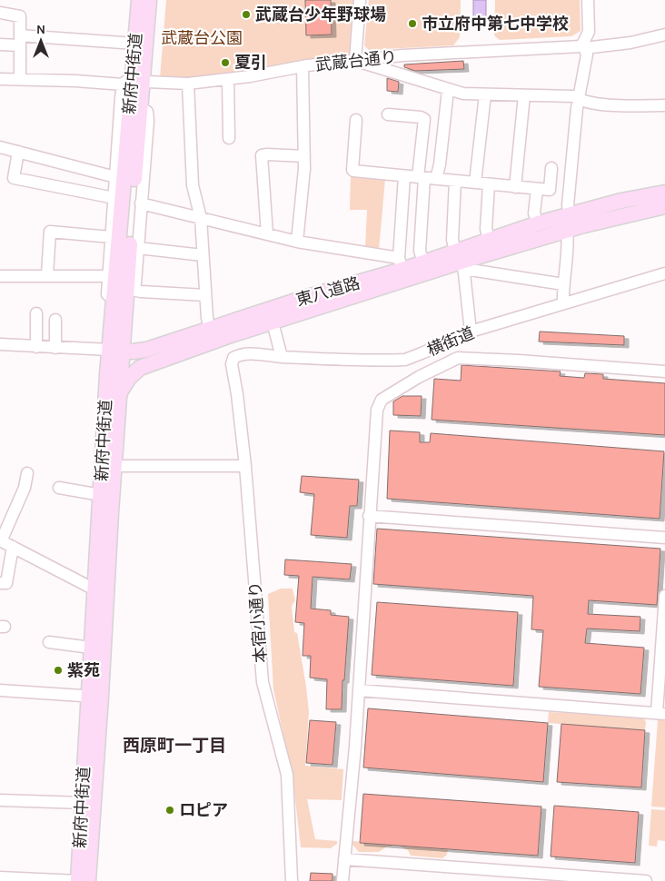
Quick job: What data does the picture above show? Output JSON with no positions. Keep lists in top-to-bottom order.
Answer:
{
  "streets": {
    "main road": ["新府中街道", "東八道路"],
    "street": ["武蔵台通り", "横街道", "本宿小通り"]
  },
  "crossings": [
    ["武蔵台通り", "新府中街道"],
    ["新府中街道", "東八道路"],
    ["横街道", "本宿小通り"]
  ],
  "districts": ["西原町一丁目"],
  "parks": ["武蔵台公園"],
  "places": [
    "武蔵台少年野球場",
    "市立府中第七中学校",
    "夏引",
    "紫苑",
    "ロピア"
  ],
  "north": "top"
}
